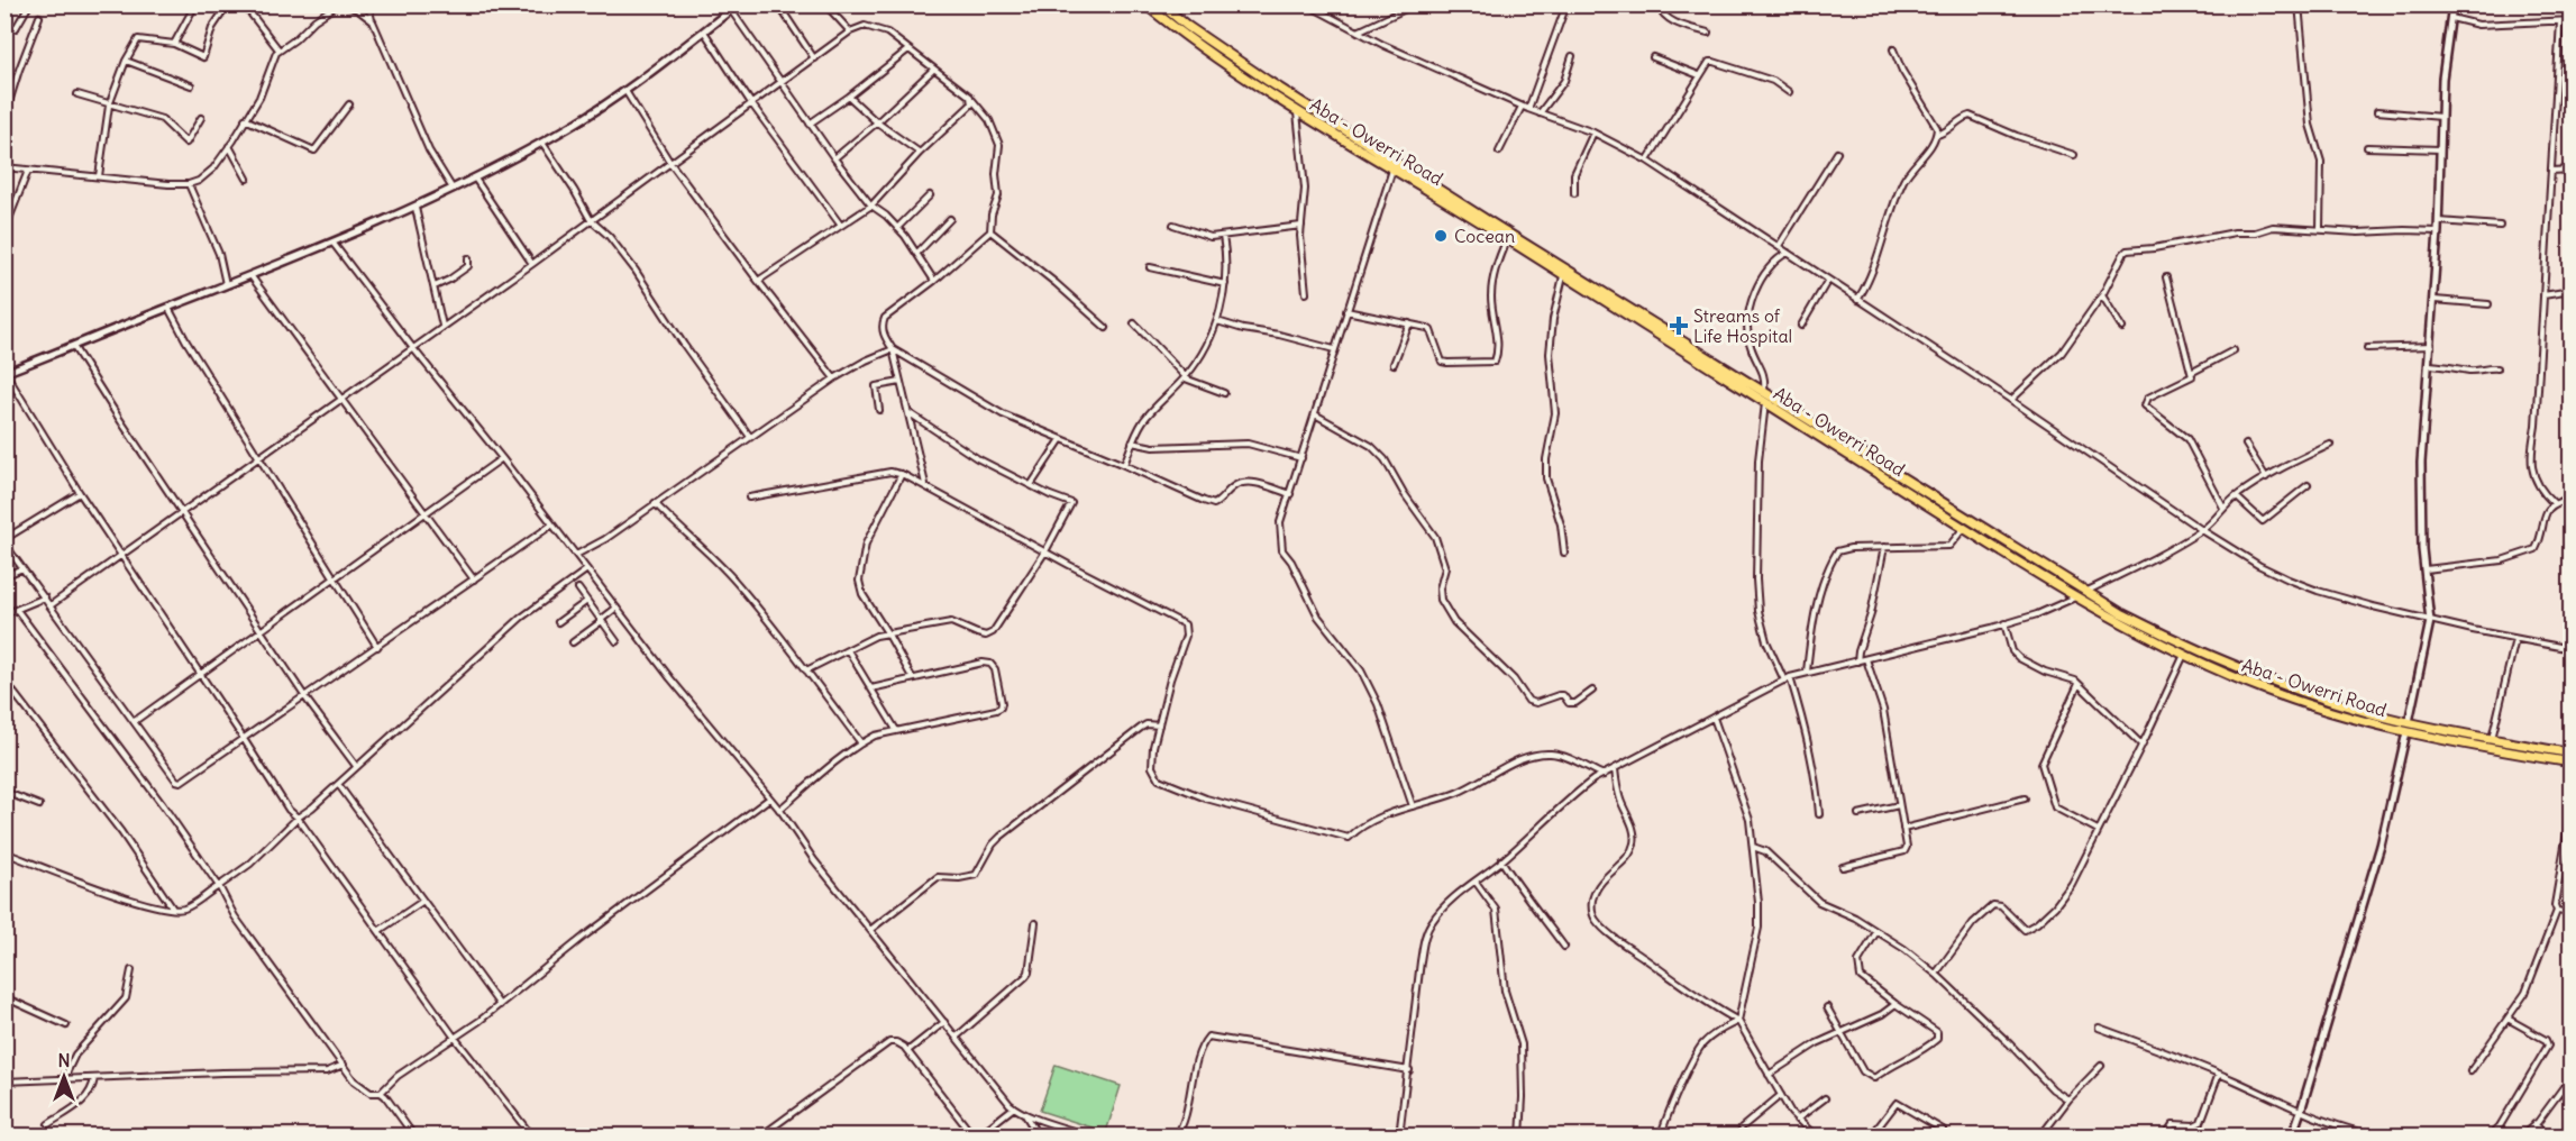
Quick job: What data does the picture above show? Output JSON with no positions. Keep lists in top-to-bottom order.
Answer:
{
  "streets": {
    "highway": ["Aba - Owerri Road"]
  },
  "places": {
    "other": ["Cocean"],
    "health": ["Streams of Life Hospital"]
  },
  "north": "top"
}
